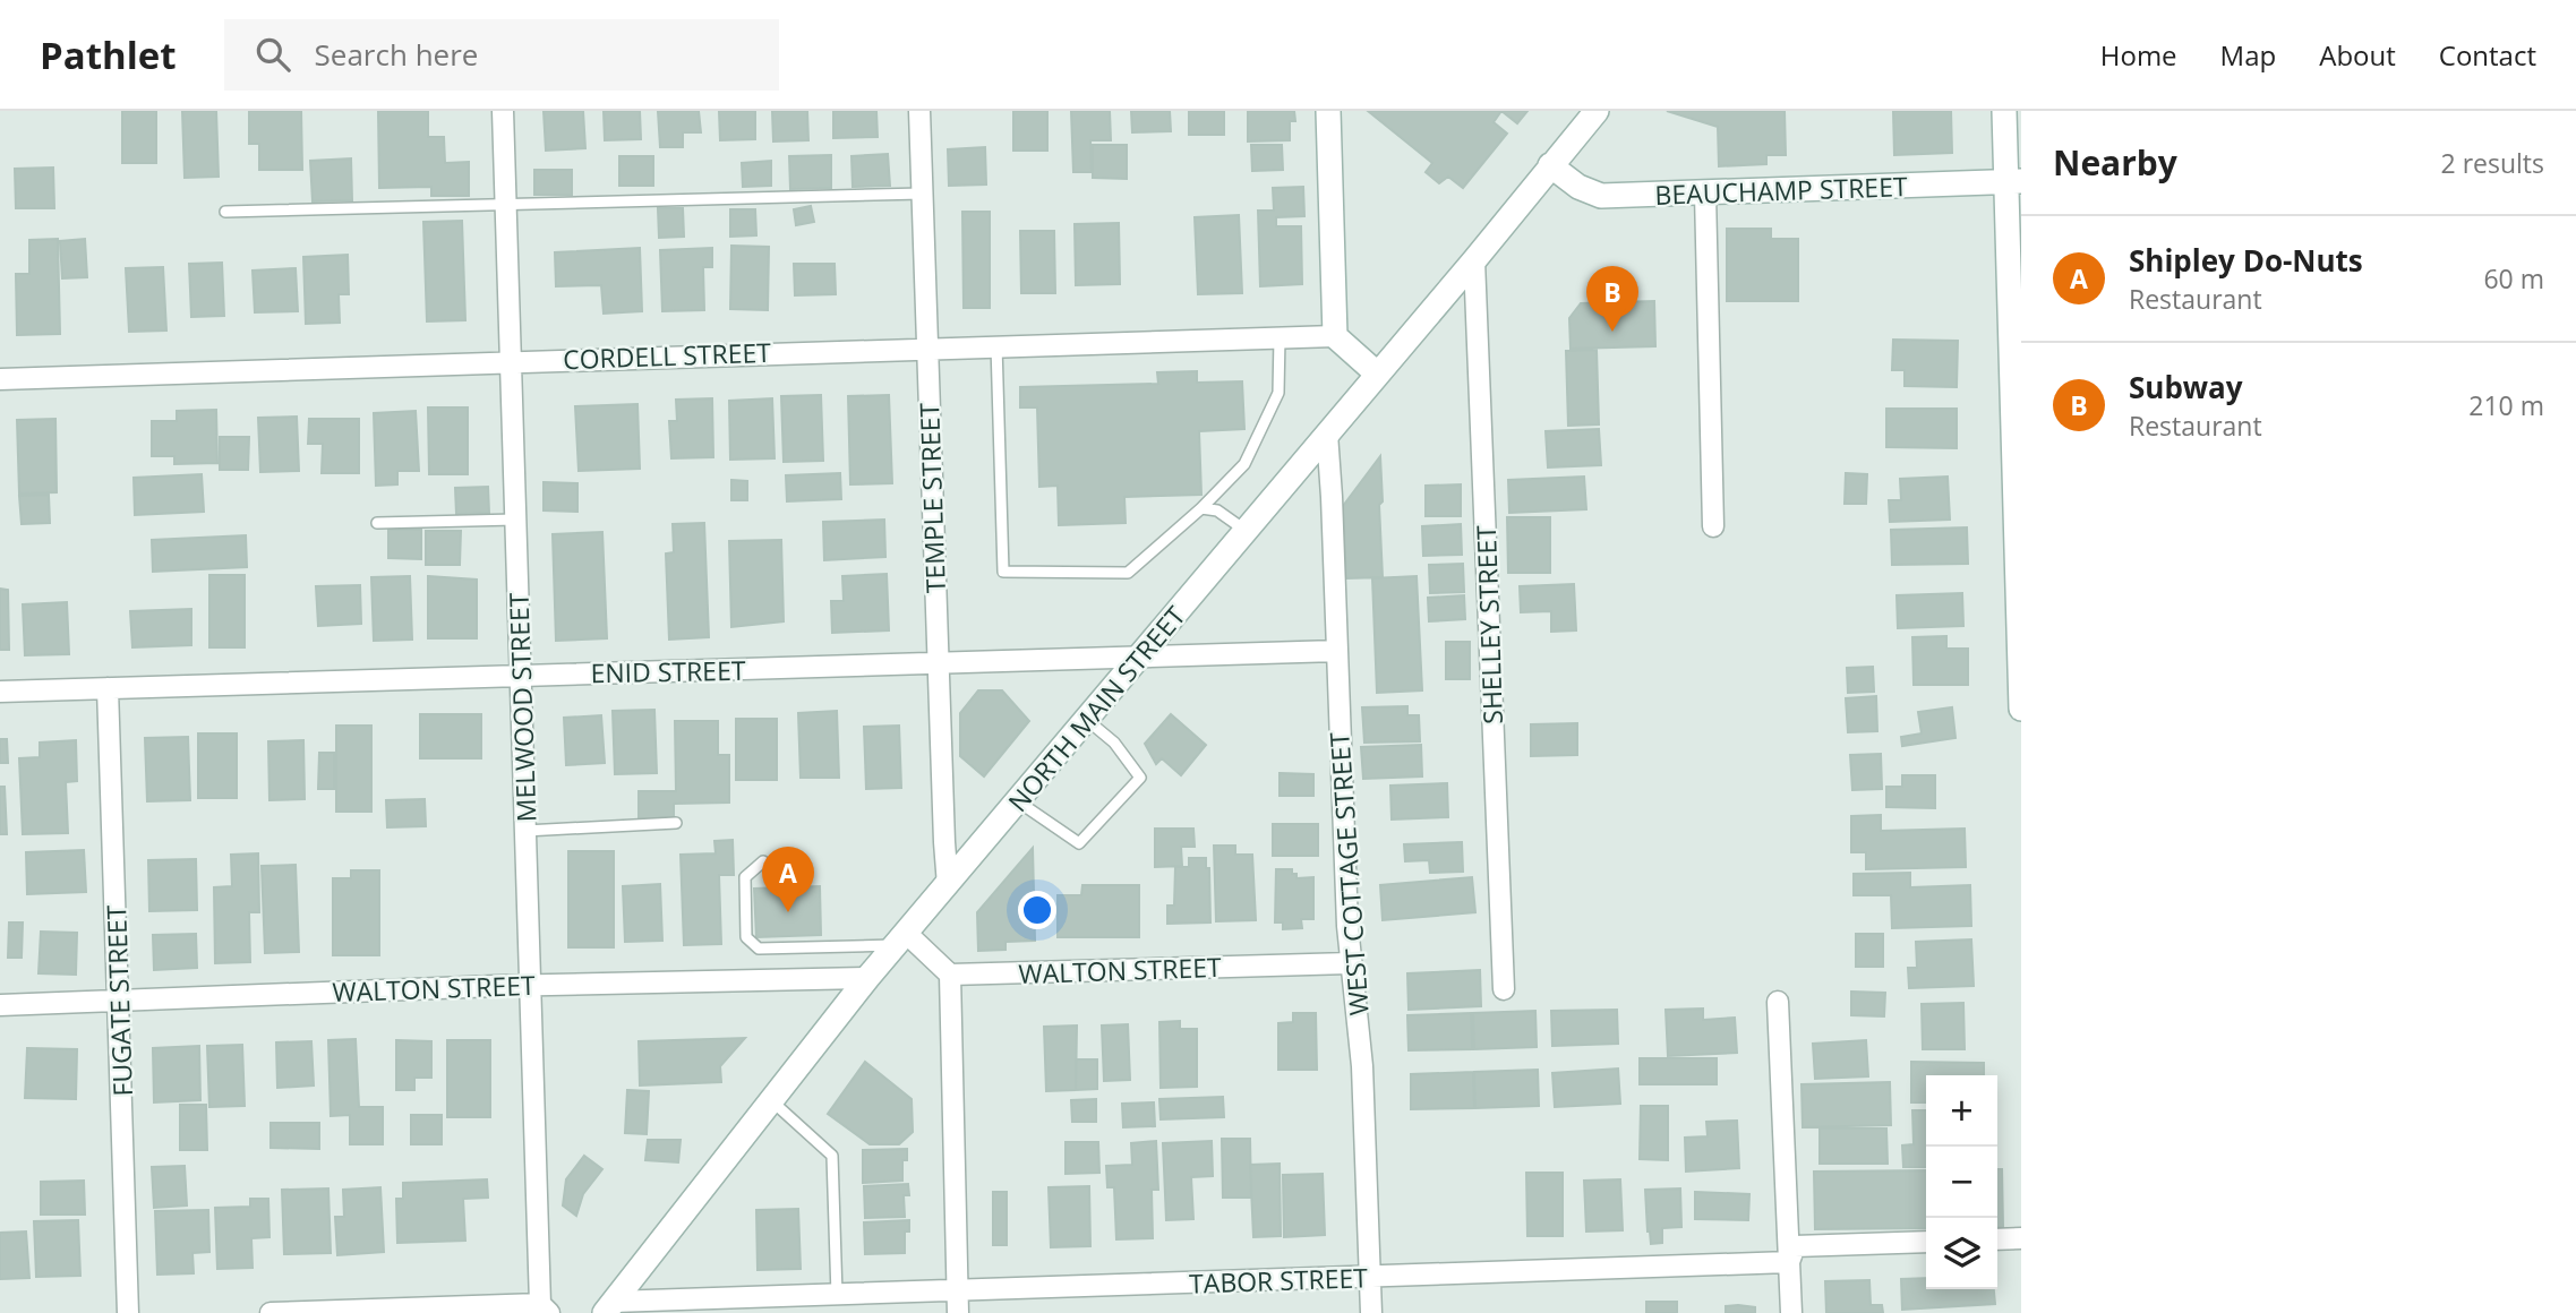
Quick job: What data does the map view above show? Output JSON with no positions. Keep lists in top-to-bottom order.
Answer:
{
  "streets": {
    "main road": ["BEAUCHAMP STREET", "NORTH MAIN STREET"],
    "street": [
      "CORDELL STREET",
      "TEMPLE STREET",
      "SHELLEY STREET",
      "ENID STREET",
      "MELWOOD STREET",
      "WEST COTTAGE STREET",
      "WALTON STREET",
      "FUGATE STREET",
      "TABOR STREET"
    ]
  },
  "crossings": [
    ["BEAUCHAMP STREET", "NORTH MAIN STREET"],
    ["CORDELL STREET", "TEMPLE STREET"],
    ["CORDELL STREET", "MELWOOD STREET"],
    ["TEMPLE STREET", "ENID STREET"],
    ["TEMPLE STREET", "NORTH MAIN STREET"],
    ["SHELLEY STREET", "NORTH MAIN STREET"],
    ["ENID STREET", "MELWOOD STREET"],
    ["ENID STREET", "NORTH MAIN STREET"],
    ["ENID STREET", "WEST COTTAGE STREET"],
    ["ENID STREET", "FUGATE STREET"],
    ["MELWOOD STREET", "WALTON STREET"],
    ["NORTH MAIN STREET", "WEST COTTAGE STREET"],
    ["NORTH MAIN STREET", "WALTON STREET"],
    ["NORTH MAIN STREET", "TABOR STREET"],
    ["WEST COTTAGE STREET", "WALTON STREET"],
    ["WEST COTTAGE STREET", "TABOR STREET"],
    ["WALTON STREET", "FUGATE STREET"]
  ],
  "page": {
    "header": "Pathlet",
    "search": "Search here",
    "nav": [
      "Home",
      "Map",
      "About",
      "Contact"
    ],
    "heading": ["Nearby", "2 results"],
    "list": [
      {
        "mark": "A",
        "name": "Shipley Do-Nuts",
        "note": "Restaurant",
        "value": "60 m"
      },
      {
        "mark": "B",
        "name": "Subway",
        "note": "Restaurant",
        "value": "210 m"
      }
    ],
    "pins": ["B", "A"],
    "map_buttons": ["+", "−"]
  }
}
